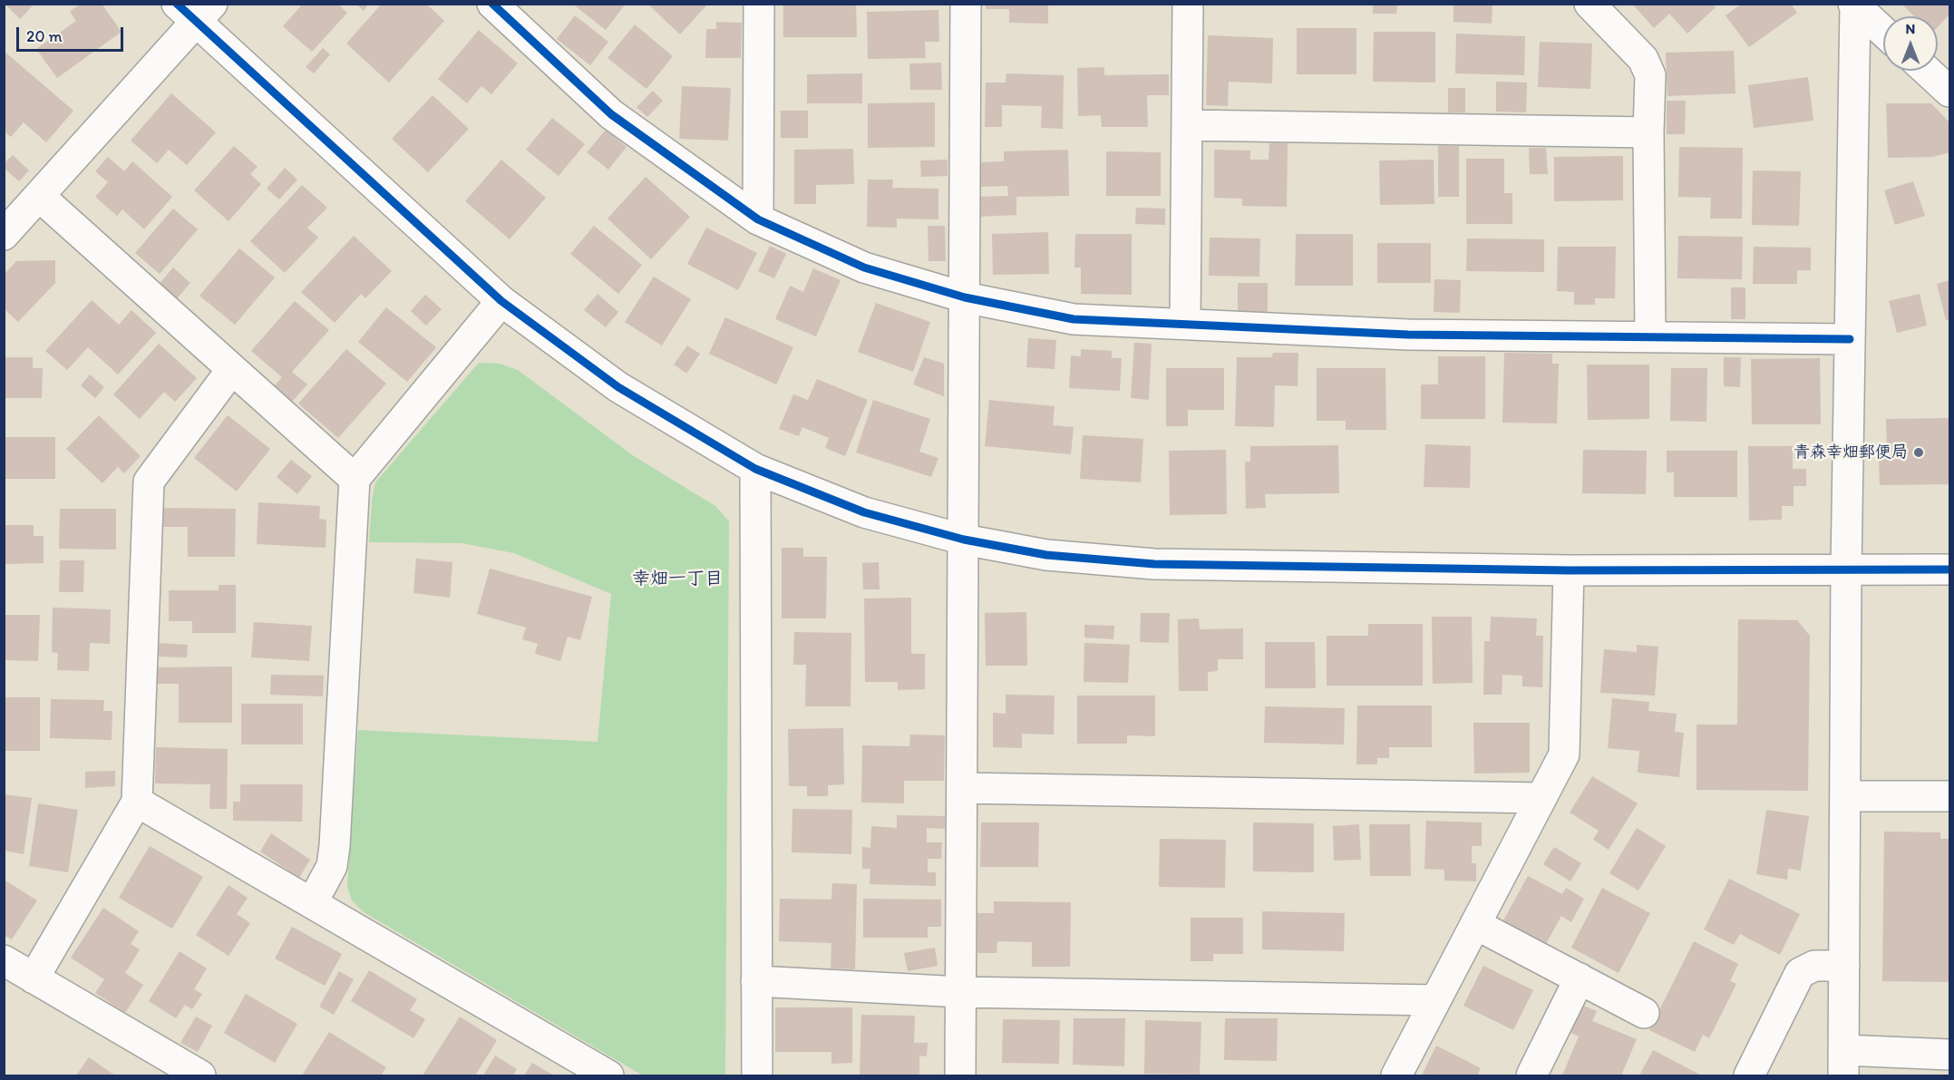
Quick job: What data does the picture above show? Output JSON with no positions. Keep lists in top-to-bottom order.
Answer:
{
  "districts": ["幸畑一丁目"],
  "places": ["青森幸畑郵便局"],
  "scale_bar": "20 m",
  "north": "top"
}
